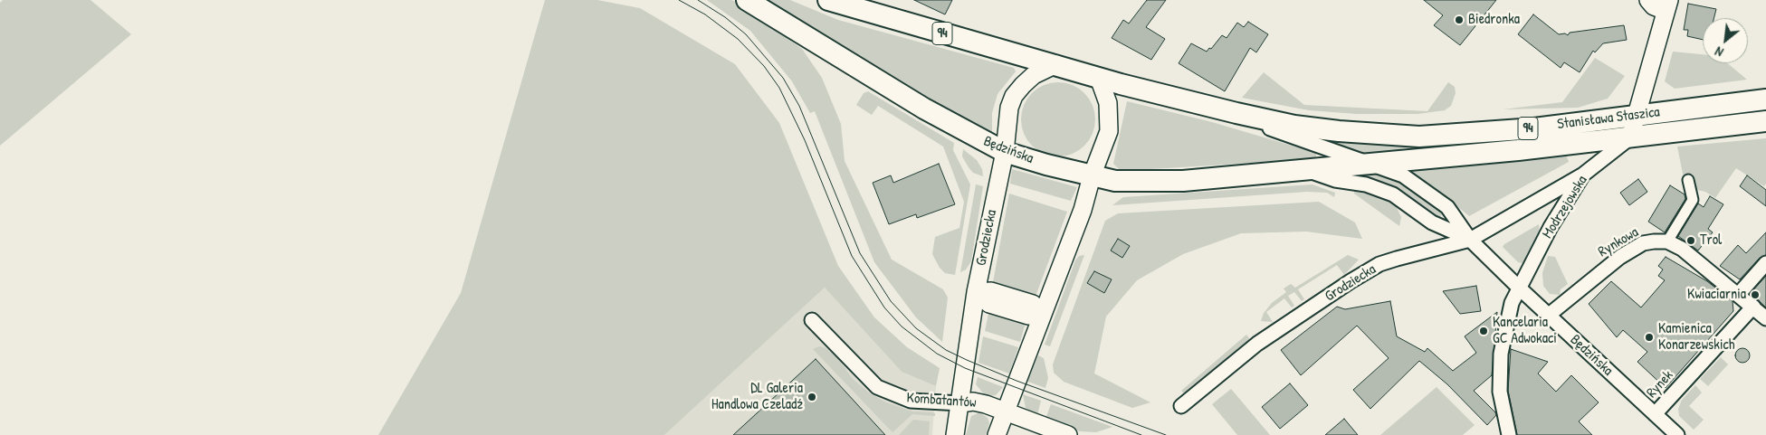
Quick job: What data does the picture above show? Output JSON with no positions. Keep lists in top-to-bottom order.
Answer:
{
  "streets": {
    "main road": ["94", "Stanisława Staszica", "Będzińska"],
    "street": [
      "Modrzejowska",
      "Grodziecka",
      "Rynkowa",
      "Rynek",
      "Kombatantów"
    ]
  },
  "crossings": [
    ["94", "Będzińska"],
    ["94", "Grodziecka"],
    ["Stanisława Staszica", "Będzińska"],
    ["Stanisława Staszica", "Modrzejowska"],
    ["Będzińska", "Modrzejowska"],
    ["Będzińska", "Grodziecka"],
    ["Będzińska", "Rynkowa"],
    ["Będzińska", "Rynek"],
    ["Modrzejowska", "Grodziecka"],
    ["Grodziecka", "Kombatantów"]
  ],
  "places": [
    "Biedronka",
    "Trol",
    "Kwiaciarnia",
    "Kancelaria GC Adwokaci",
    "Kamienica Konarzewskich",
    "DL Galeria Handlowa Czeladź"
  ],
  "north": "bottom left"
}
